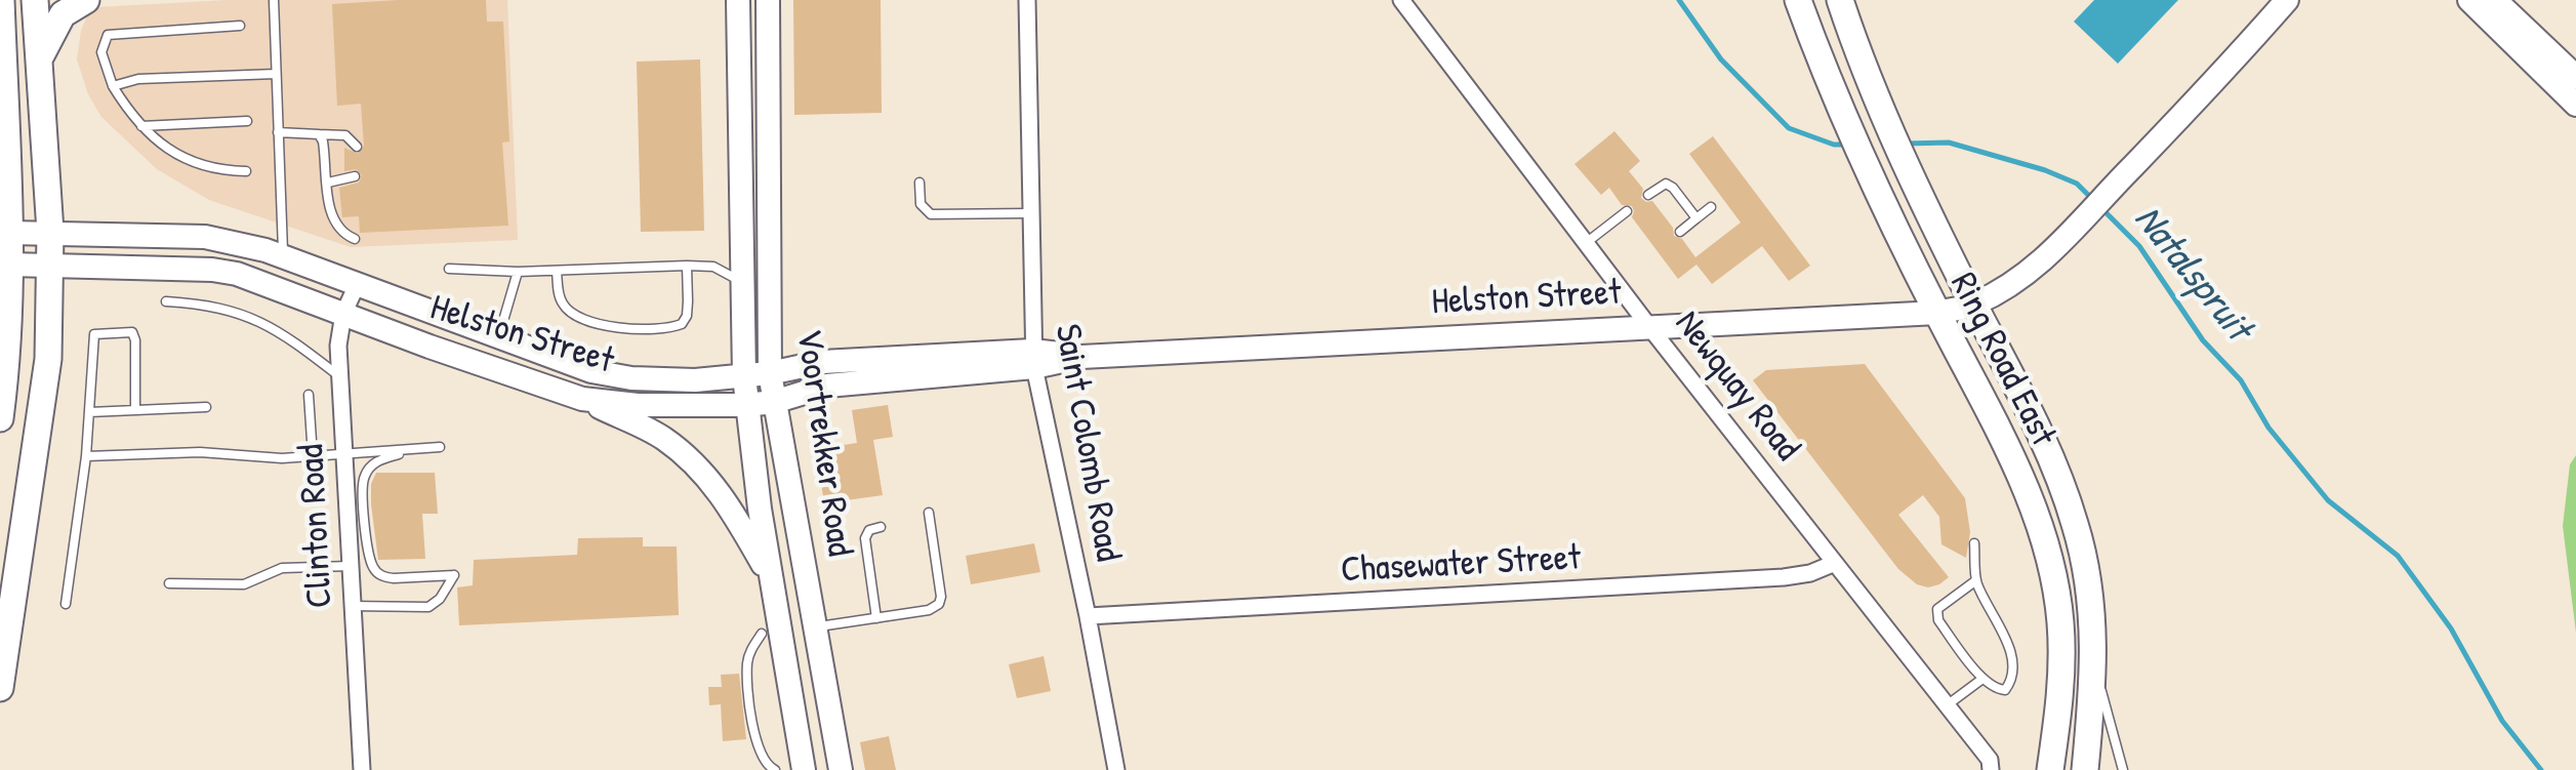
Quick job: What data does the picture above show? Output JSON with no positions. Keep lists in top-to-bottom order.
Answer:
{
  "streets": {
    "main road": ["Ring Road East"],
    "street": [
      "Helston Street",
      "Newquay Road",
      "Voortrekker Road",
      "Saint Colomb Road",
      "Clinton Road",
      "Chasewater Street"
    ]
  },
  "crossings": [
    ["Helston Street", "Ring Road East"],
    ["Helston Street", "Newquay Road"],
    ["Helston Street", "Voortrekker Road"],
    ["Helston Street", "Saint Colomb Road"],
    ["Helston Street", "Clinton Road"],
    ["Newquay Road", "Chasewater Street"],
    ["Saint Colomb Road", "Chasewater Street"]
  ],
  "water": ["Natalspruit"]
}
